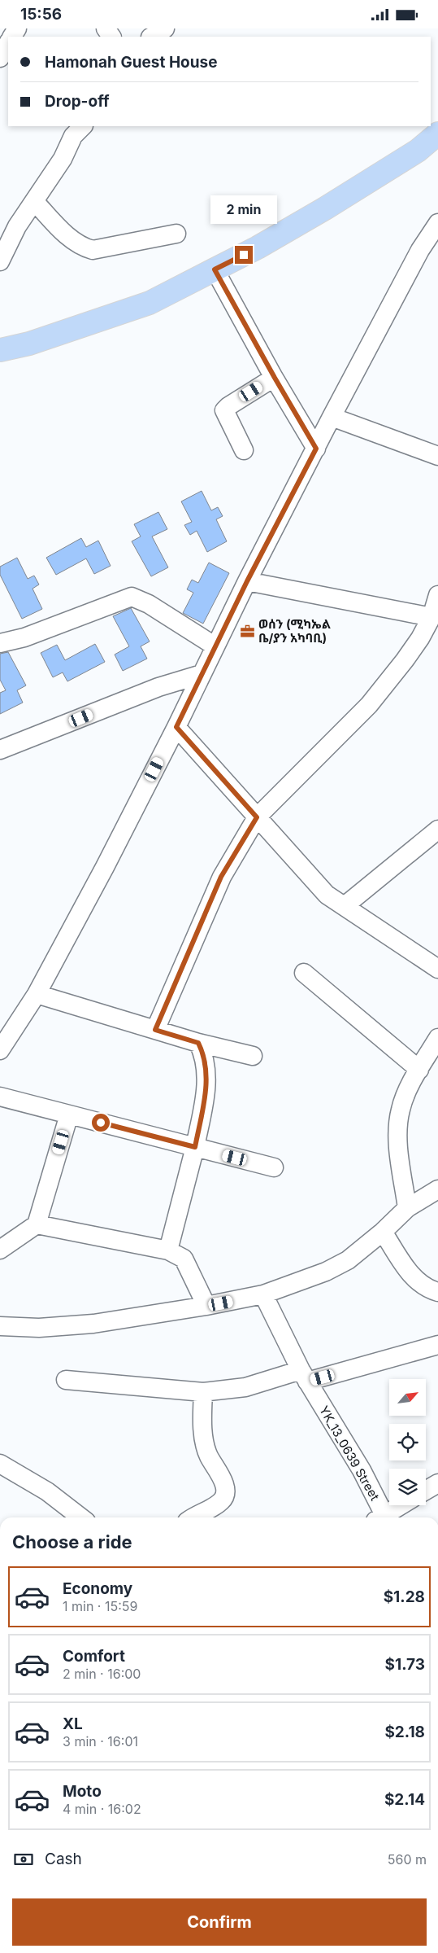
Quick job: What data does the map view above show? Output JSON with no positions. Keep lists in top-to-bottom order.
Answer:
{
  "streets": {
    "street": ["YK_13_0639 Street"]
  },
  "places": {
    "office": ["ወሰን (ሚካኤል ቤ/ያን አካባቢ)"]
  },
  "north": "top right",
  "page": {
    "status": "15:56",
    "banner": ["Hamonah Guest House", "Drop-off"],
    "bubble": "2 min",
    "heading": "Choose a ride",
    "list": [
      {
        "name": "Economy",
        "note": "1 min · 15:59",
        "value": "$1.28"
      },
      {
        "name": "Comfort",
        "note": "2 min · 16:00",
        "value": "$1.73"
      },
      {
        "name": "XL",
        "note": "3 min · 16:01",
        "value": "$2.18"
      },
      {
        "name": "Moto",
        "note": "4 min · 16:02",
        "value": "$2.14"
      }
    ],
    "pay": ["Cash", "560 m"],
    "buttons": "Confirm"
  }
}
